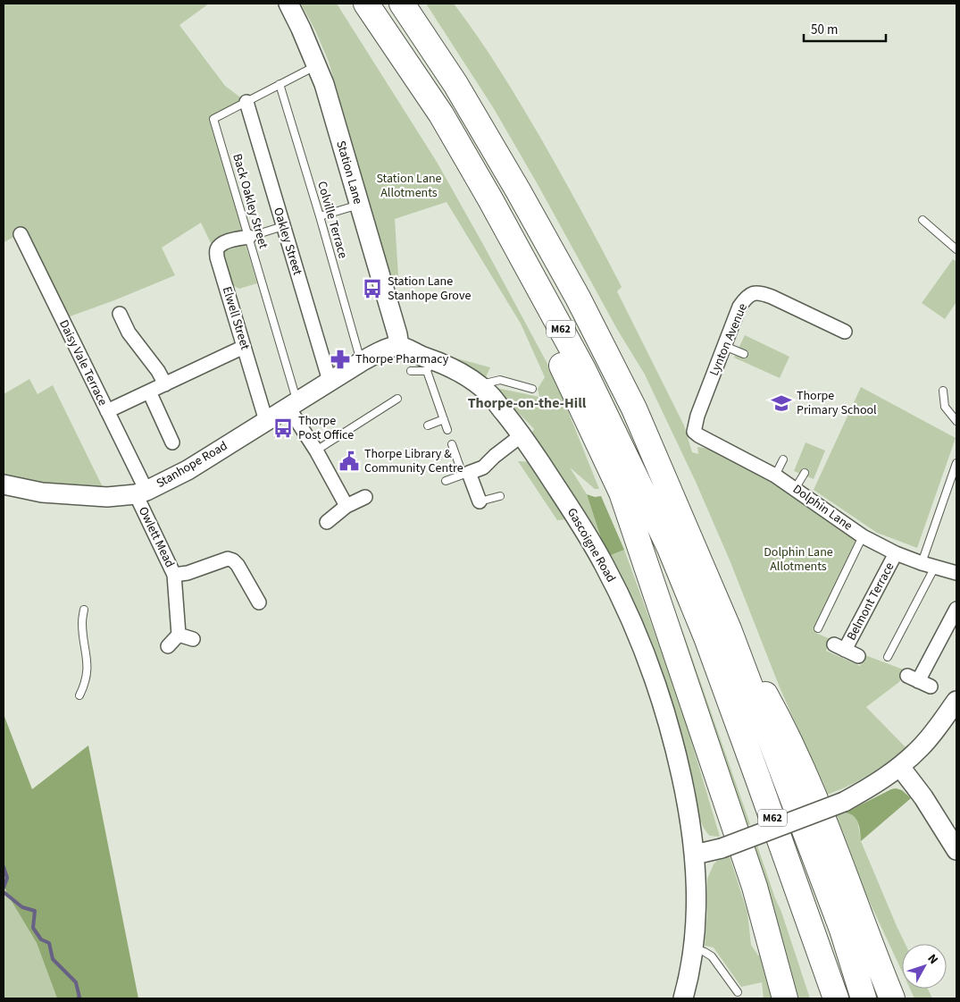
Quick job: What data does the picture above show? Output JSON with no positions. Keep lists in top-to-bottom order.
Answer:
{
  "streets": {
    "highway": ["M62"],
    "street": [
      "Station Lane",
      "Oakley Street",
      "Elwell Street",
      "Lynton Avenue",
      "Daisy Vale Terrace",
      "Stanhope Road",
      "Dolphin Lane",
      "Owlett Mead",
      "Gascoigne Road",
      "Belmont Terrace"
    ],
    "lane": ["Back Oakley Street", "Colville Terrace"]
  },
  "crossings": [
    ["Station Lane", "Back Oakley Street"],
    ["Station Lane", "Gascoigne Road"],
    ["Back Oakley Street", "Colville Terrace"],
    ["Back Oakley Street", "Oakley Street"],
    ["Back Oakley Street", "Elwell Street"],
    ["Back Oakley Street", "Stanhope Road"],
    ["Colville Terrace", "Stanhope Road"],
    ["Oakley Street", "Stanhope Road"],
    ["Elwell Street", "Stanhope Road"],
    ["Lynton Avenue", "Dolphin Lane"],
    ["Daisy Vale Terrace", "Stanhope Road"],
    ["Daisy Vale Terrace", "Owlett Mead"],
    ["Stanhope Road", "Owlett Mead"],
    ["Dolphin Lane", "Belmont Terrace"]
  ],
  "districts": ["Thorpe-on-the-Hill"],
  "parks": ["Station Lane Allotments", "Dolphin Lane Allotments"],
  "places": {
    "bus stop": ["Station Lane Stanhope Grove", "Thorpe Post Office"],
    "pharmacy": ["Thorpe Pharmacy"],
    "school or university": ["Thorpe Primary School"],
    "public building": ["Thorpe Library & Community Centre"]
  },
  "scale_bar": "50 m",
  "north": "top right"
}
